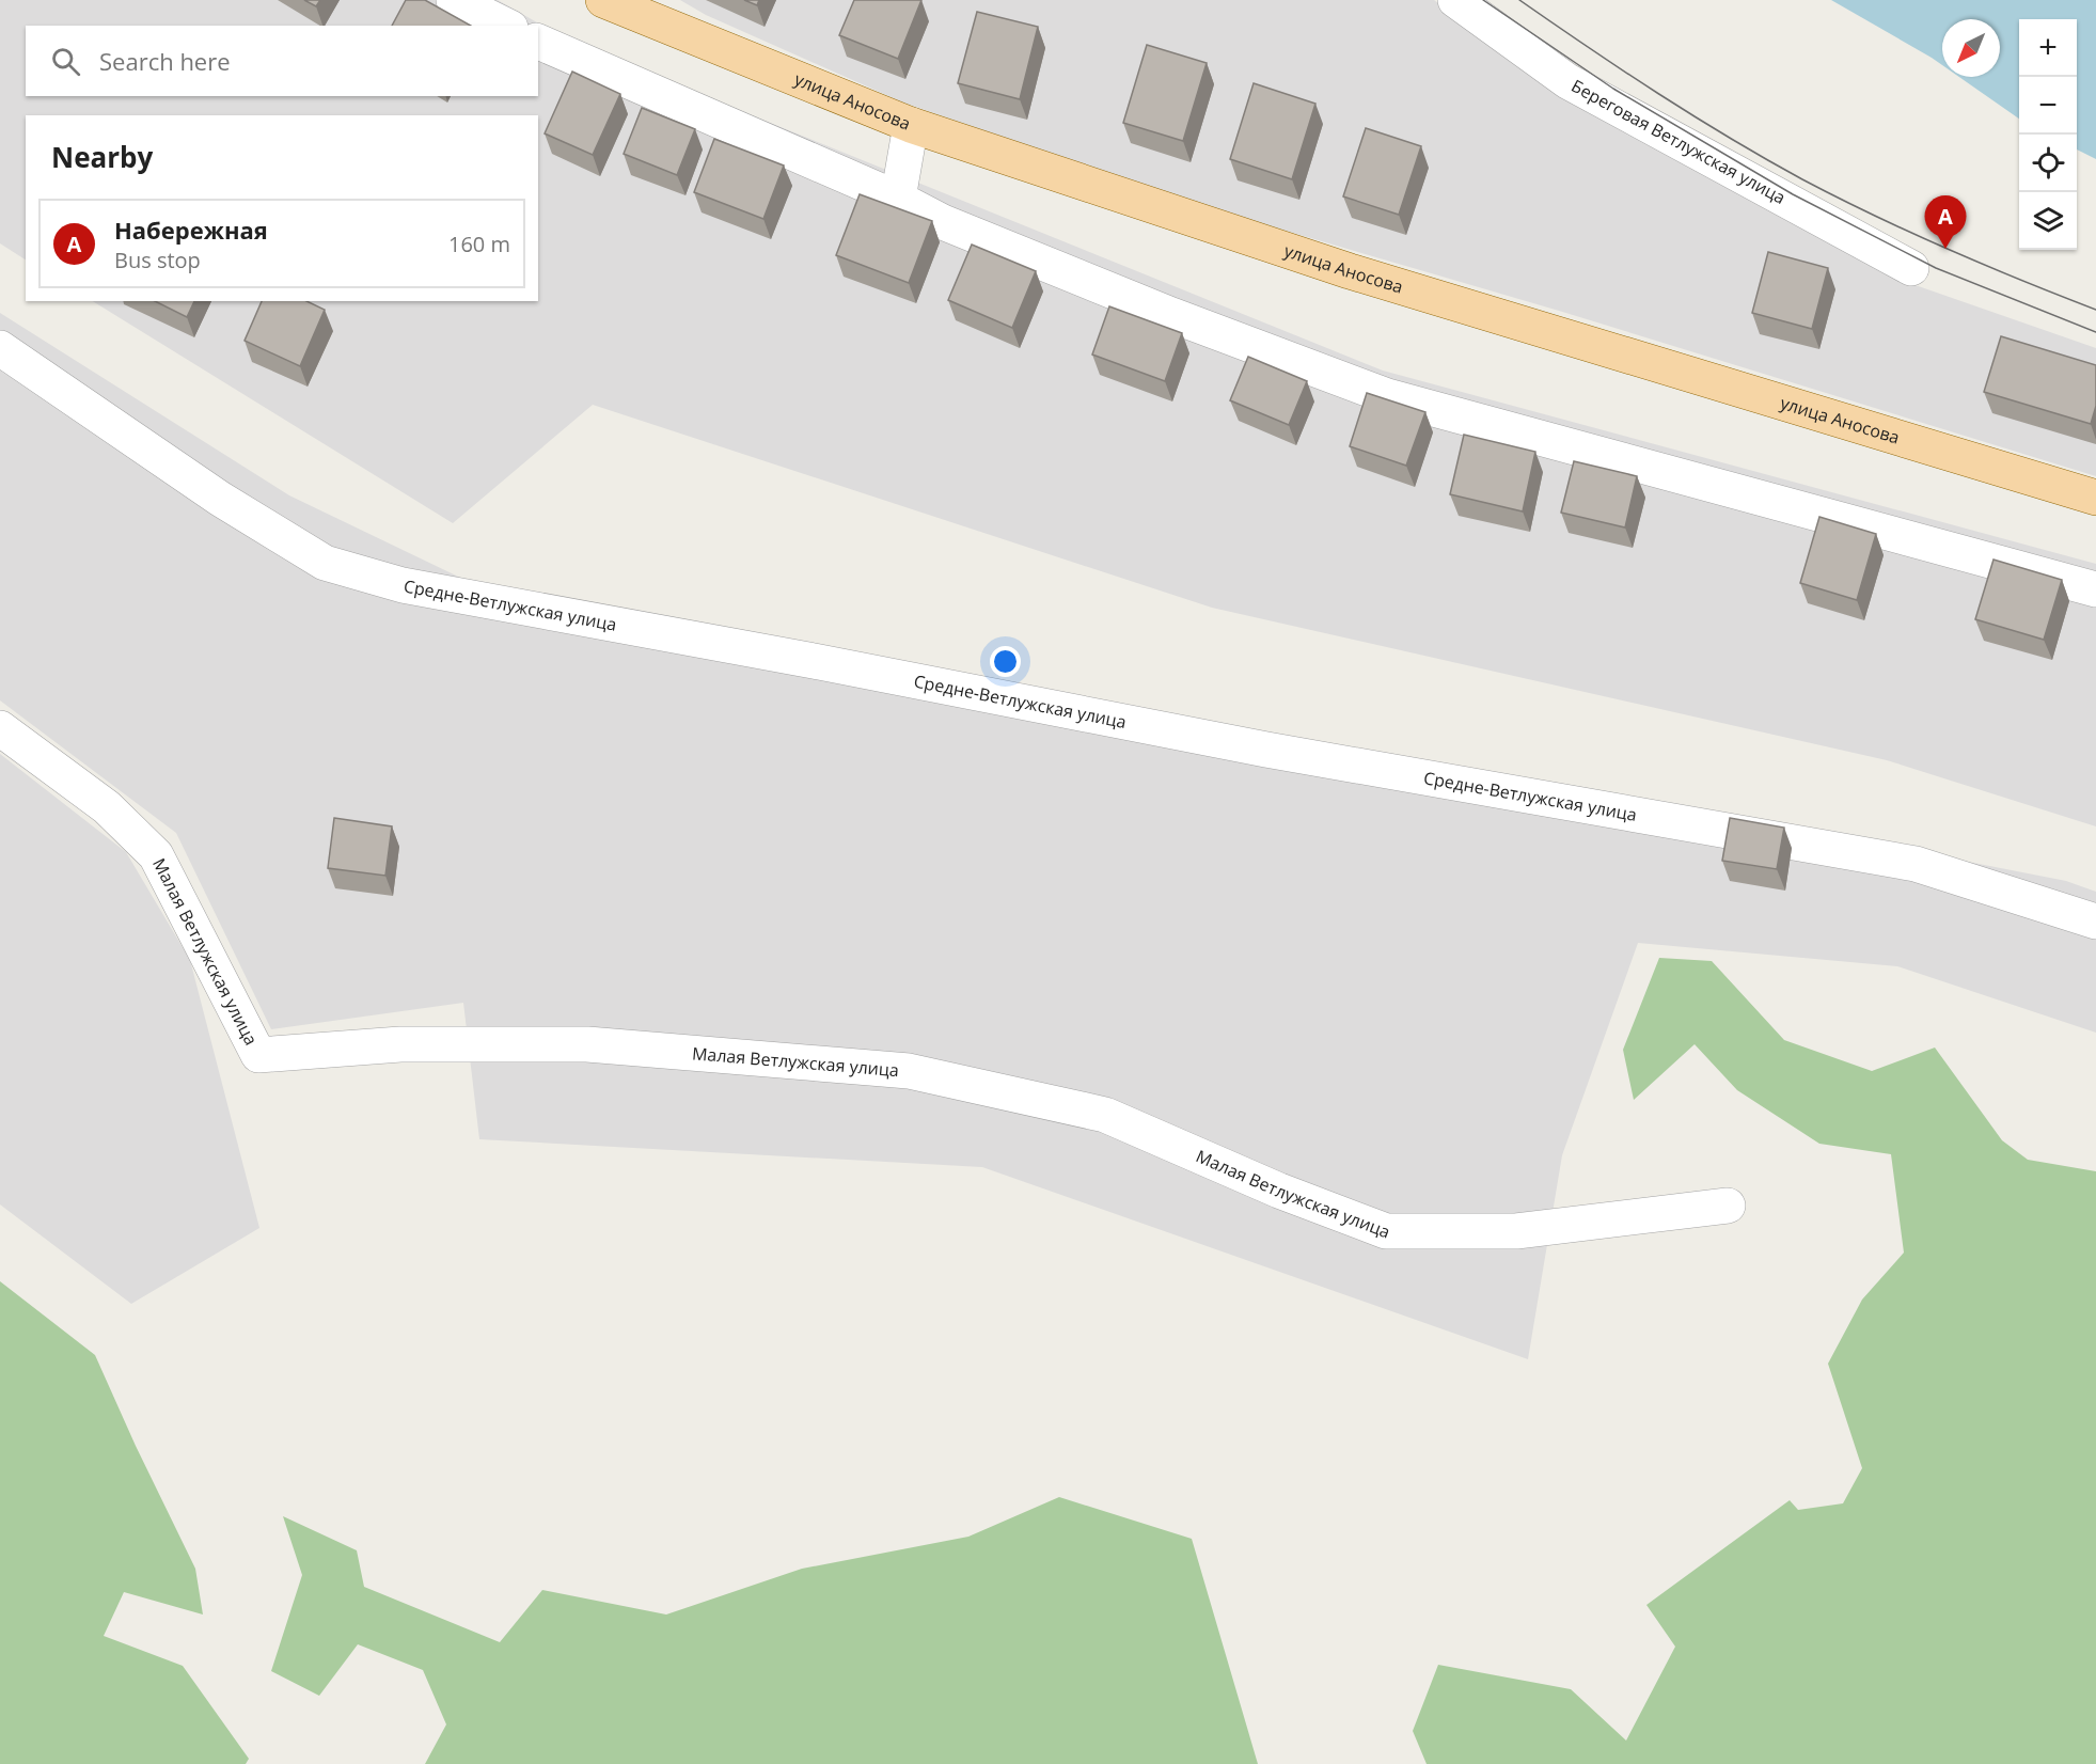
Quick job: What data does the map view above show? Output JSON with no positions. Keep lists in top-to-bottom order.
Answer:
{
  "streets": {
    "main road": ["улица Аносова"],
    "street": ["Береговая Ветлужская улица", "Средне-Ветлужская улица", "Малая Ветлужская улица"]
  },
  "north": "bottom left",
  "page": {
    "map_buttons": ["+", "−"],
    "search": "Search here",
    "heading": "Nearby",
    "pins": "A",
    "list": [
      {
        "mark": "A",
        "name": "Набережная",
        "note": "Bus stop",
        "value": "160 m"
      }
    ]
  }
}
